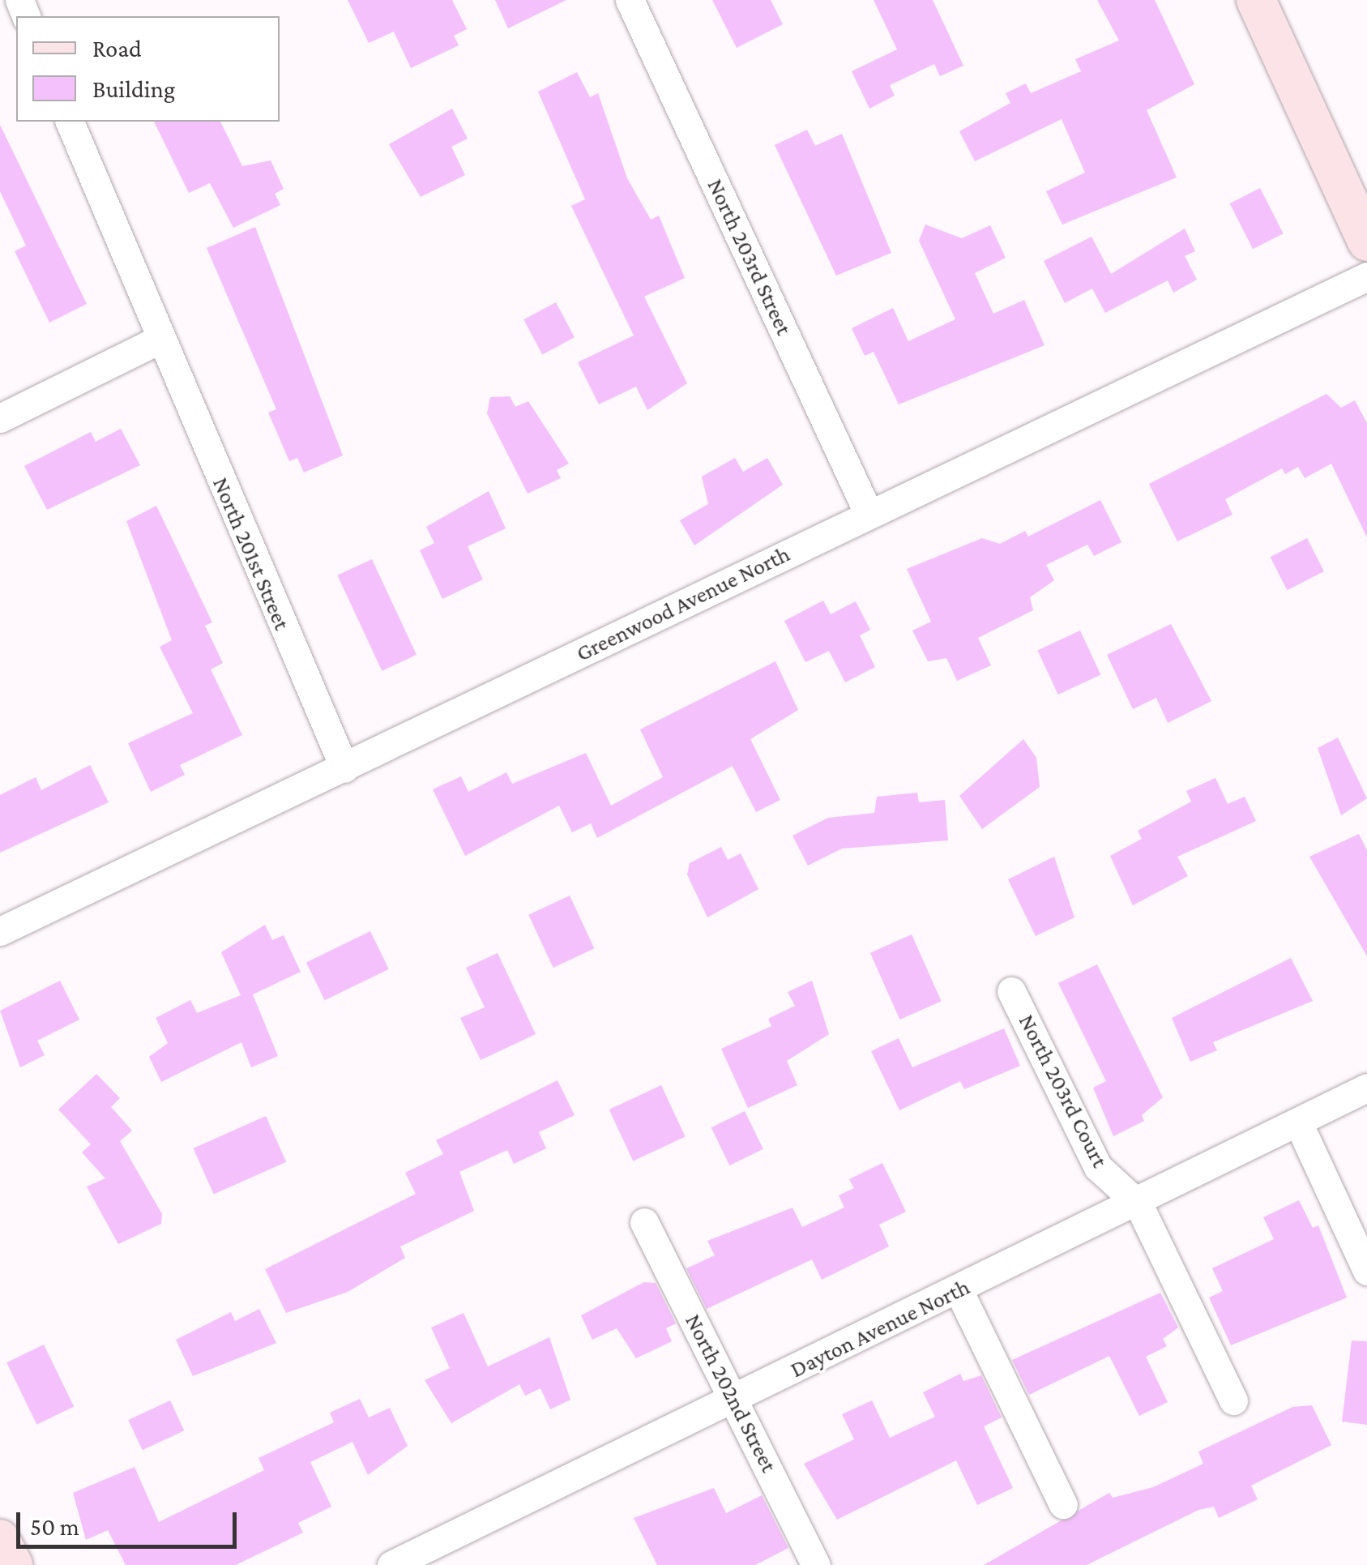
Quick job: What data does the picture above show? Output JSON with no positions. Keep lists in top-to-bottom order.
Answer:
{
  "streets": {
    "street": [
      "North 203rd Street",
      "North 201st Street",
      "Greenwood Avenue North",
      "North 203rd Court",
      "Dayton Avenue North",
      "North 202nd Street"
    ]
  },
  "crossings": [
    ["North 203rd Street", "Greenwood Avenue North"],
    ["North 201st Street", "Greenwood Avenue North"],
    ["North 203rd Court", "Dayton Avenue North"],
    ["Dayton Avenue North", "North 202nd Street"]
  ],
  "legend": ["Road", "Building"],
  "scale_bar": "50 m"
}
